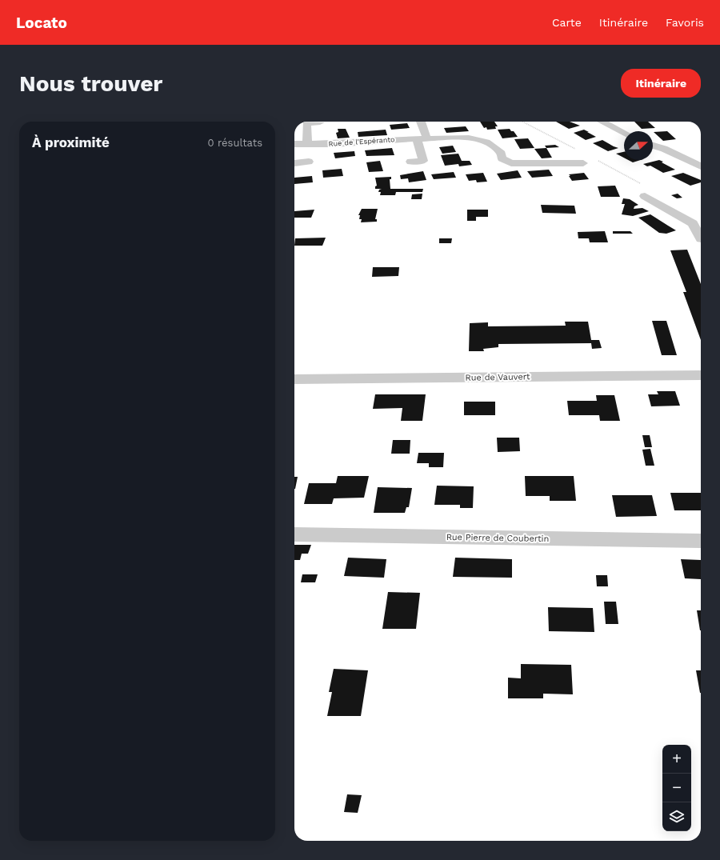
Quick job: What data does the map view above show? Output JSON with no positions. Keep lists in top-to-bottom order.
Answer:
{
  "streets": {
    "street": ["Rue de l'Espéranto", "Rue de Vauvert", "Rue Pierre de Coubertin"]
  },
  "north": "right",
  "page": {
    "header": "Locato",
    "nav": ["Carte", "Itinéraire", "Favoris"],
    "buttons": "Itinéraire",
    "title": "Nous trouver",
    "heading": ["À proximité", "0 résultats"],
    "map_buttons": ["+", "−"]
  }
}
